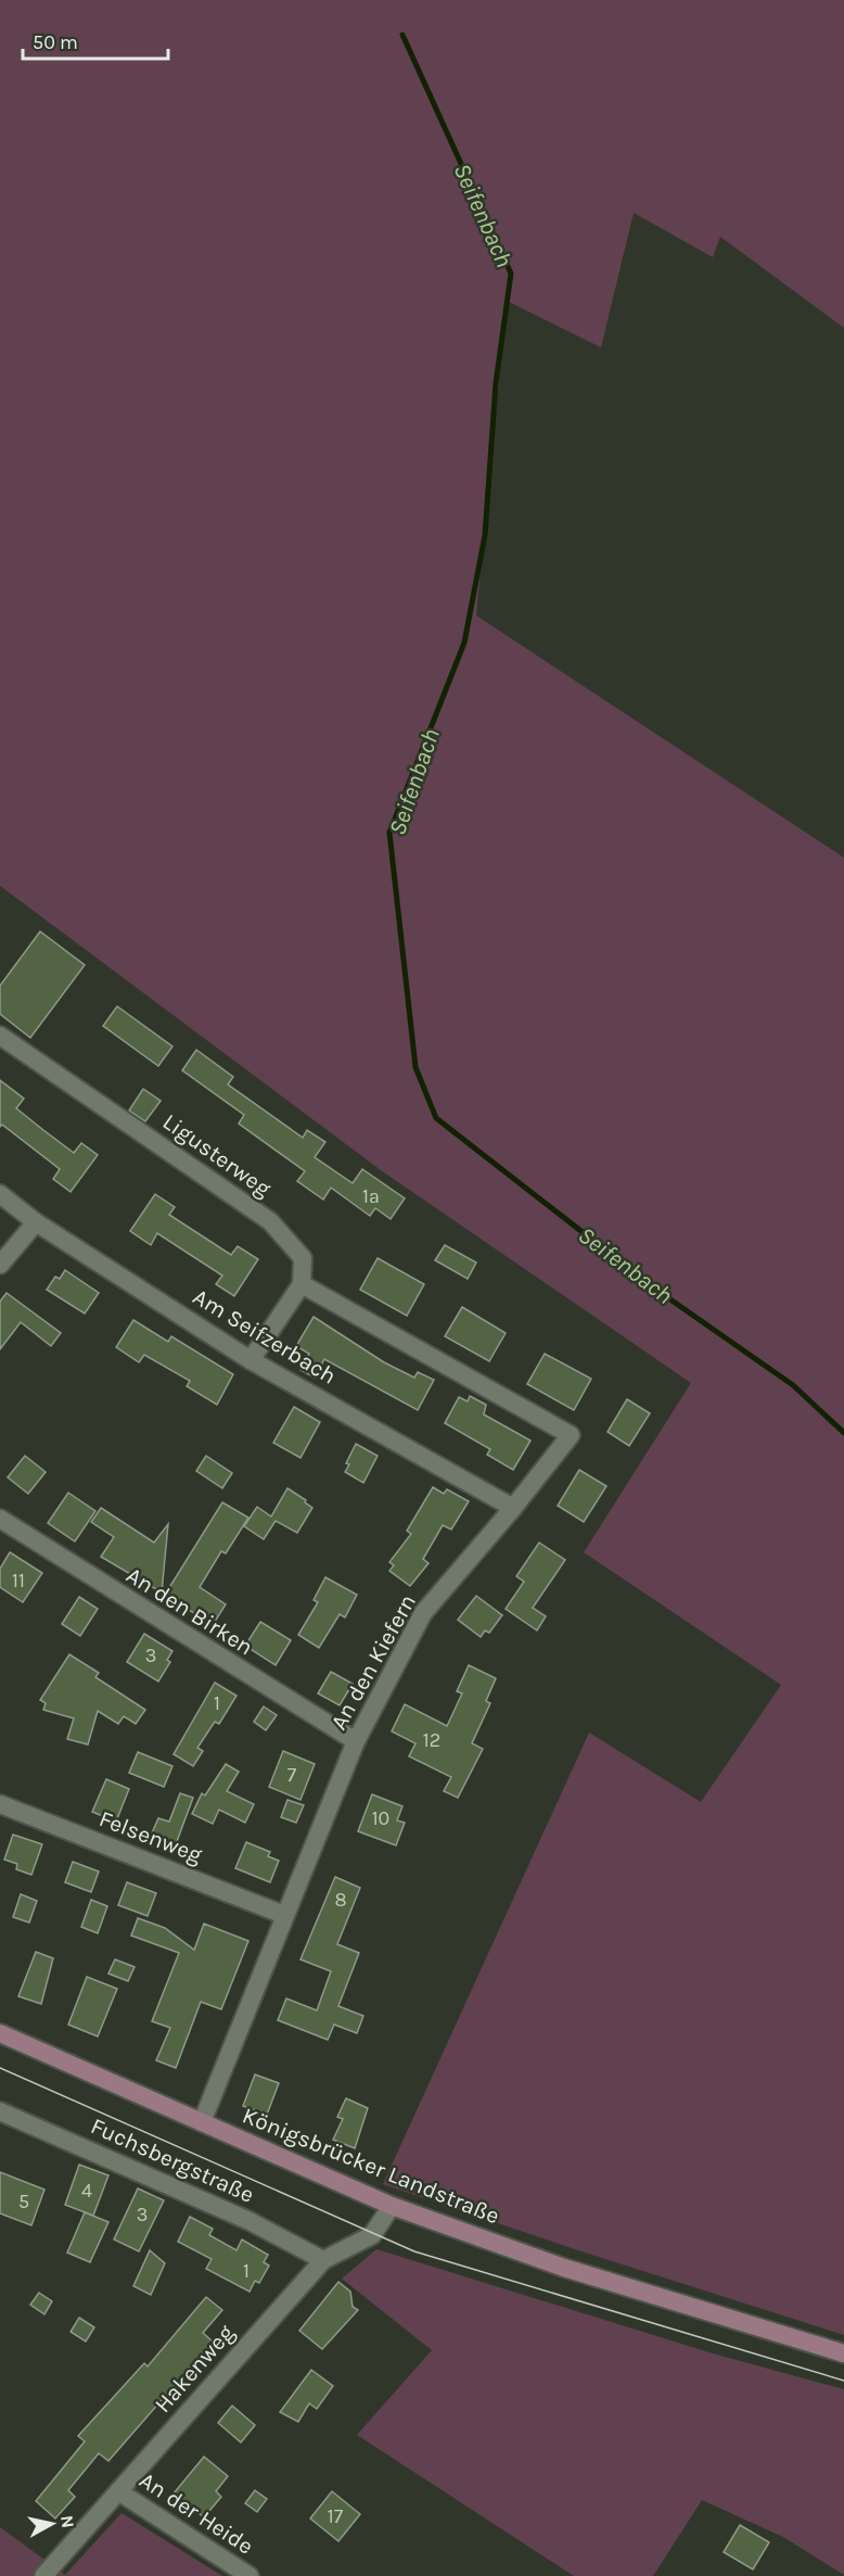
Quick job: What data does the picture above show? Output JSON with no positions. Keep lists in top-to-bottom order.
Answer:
{
  "streets": {
    "main road": ["Königsbrücker Landstraße"],
    "street": [
      "Ligusterweg",
      "Am Seifzerbach",
      "An den Birken",
      "An den Kiefern",
      "Felsenweg",
      "Fuchsbergstraße",
      "Hakenweg",
      "An der Heide"
    ]
  },
  "crossings": [
    ["Ligusterweg", "An den Kiefern"],
    ["Am Seifzerbach", "An den Kiefern"],
    ["An den Birken", "An den Kiefern"],
    ["An den Kiefern", "Felsenweg"],
    ["An den Kiefern", "Königsbrücker Landstraße"],
    ["Fuchsbergstraße", "Hakenweg"],
    ["Königsbrücker Landstraße", "Hakenweg"],
    ["Hakenweg", "An der Heide"]
  ],
  "water": ["Seifenbach"],
  "house_numbers": [
    "1a",
    "11",
    "3",
    "1",
    "12",
    "7",
    "10",
    "8",
    "4",
    "5",
    "3",
    "1",
    "17"
  ],
  "scale_bar": "50 m",
  "north": "right"
}
